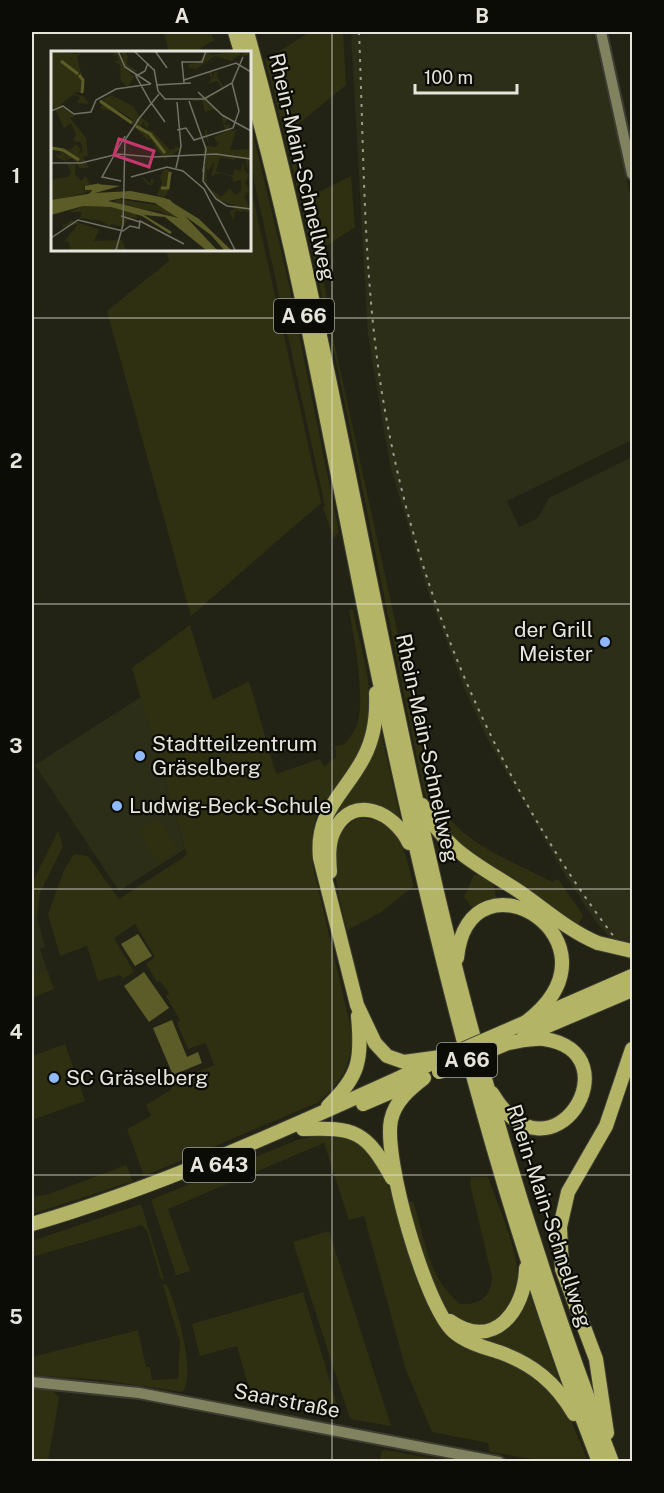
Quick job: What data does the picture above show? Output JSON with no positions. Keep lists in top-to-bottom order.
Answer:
{
  "streets": {
    "highway": ["Rhein-Main-Schnellweg", "A 66", "A 643"],
    "main road": ["Saarstraße"]
  },
  "places": [
    "der Grill Meister",
    "Stadtteilzentrum Gräselberg",
    "Ludwig-Beck-Schule",
    "SC Gräselberg"
  ],
  "scale_bar": "100 m",
  "grid": {
    "columns": ["A", "B"],
    "rows": [
      "1",
      "2",
      "3",
      "4",
      "5"
    ]
  }
}
